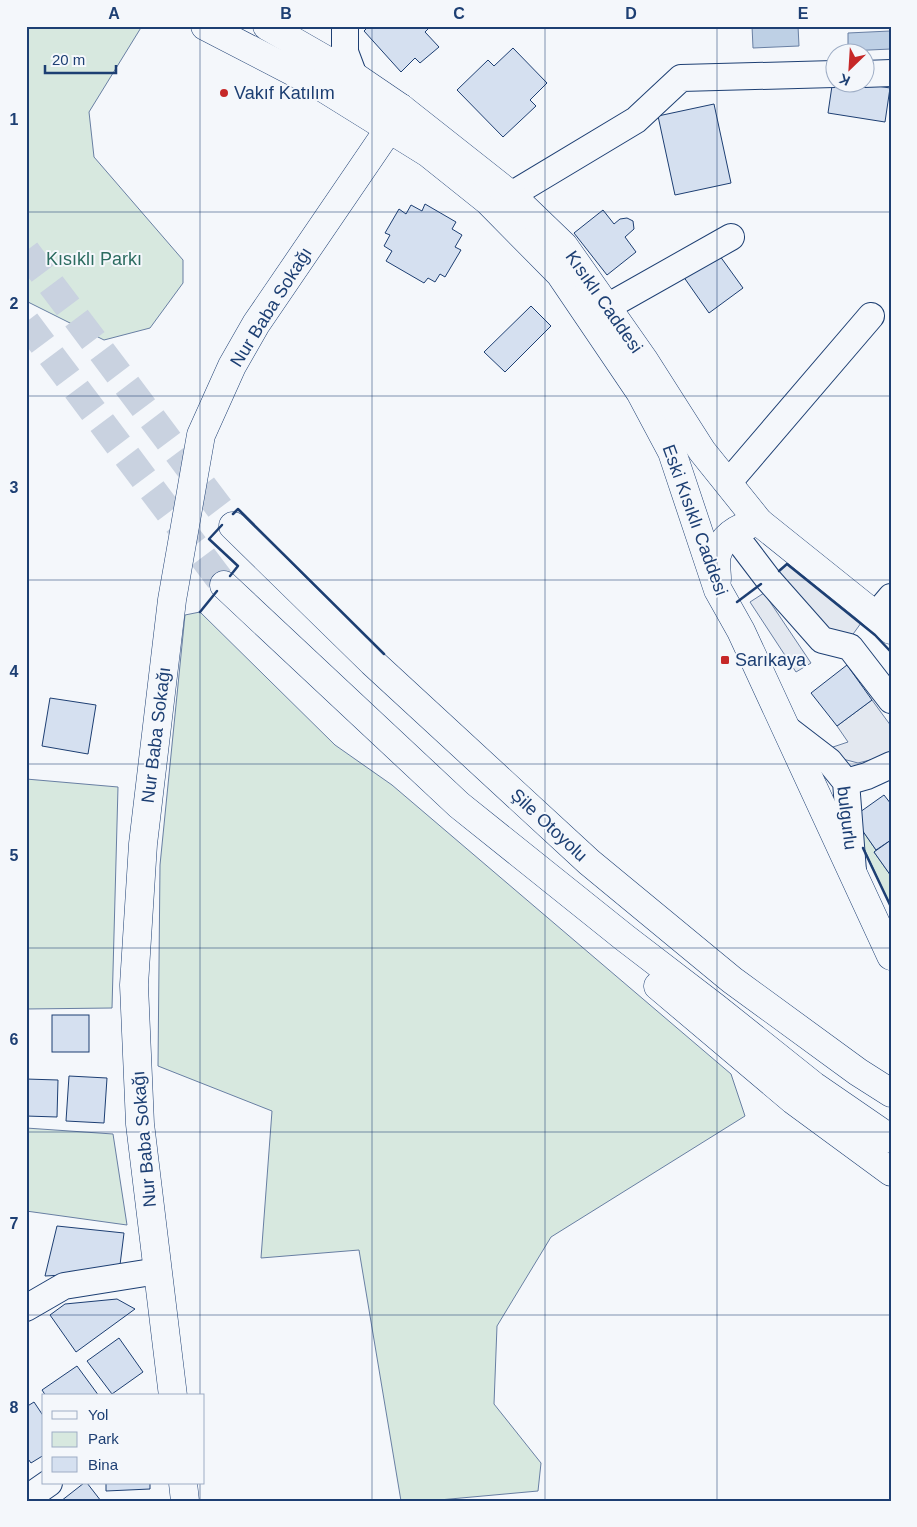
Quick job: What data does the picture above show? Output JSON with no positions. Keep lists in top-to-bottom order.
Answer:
{
  "streets": {
    "main road": [
      "Kısıklı Caddesi",
      "Nur Baba Sokağı",
      "Eski Kısıklı Caddesi",
      "Şile Otoyolu"
    ],
    "street": ["bulgurlu"]
  },
  "crossings": [
    ["Kısıklı Caddesi", "Nur Baba Sokağı"],
    ["Kısıklı Caddesi", "Eski Kısıklı Caddesi"],
    ["Nur Baba Sokağı", "Eski Kısıklı Caddesi"],
    ["Eski Kısıklı Caddesi", "bulgurlu"]
  ],
  "parks": ["Kısıklı Parkı"],
  "places": {
    "other": ["Vakıf Katılım"],
    "transit": ["Sarıkaya"]
  },
  "legend": ["Yol", "Park", "Bina"],
  "scale_bar": "20 m",
  "north": "bottom left",
  "grid": {
    "columns": [
      "A",
      "B",
      "C",
      "D",
      "E"
    ],
    "rows": [
      "1",
      "2",
      "3",
      "4",
      "5",
      "6",
      "7",
      "8"
    ]
  }
}
